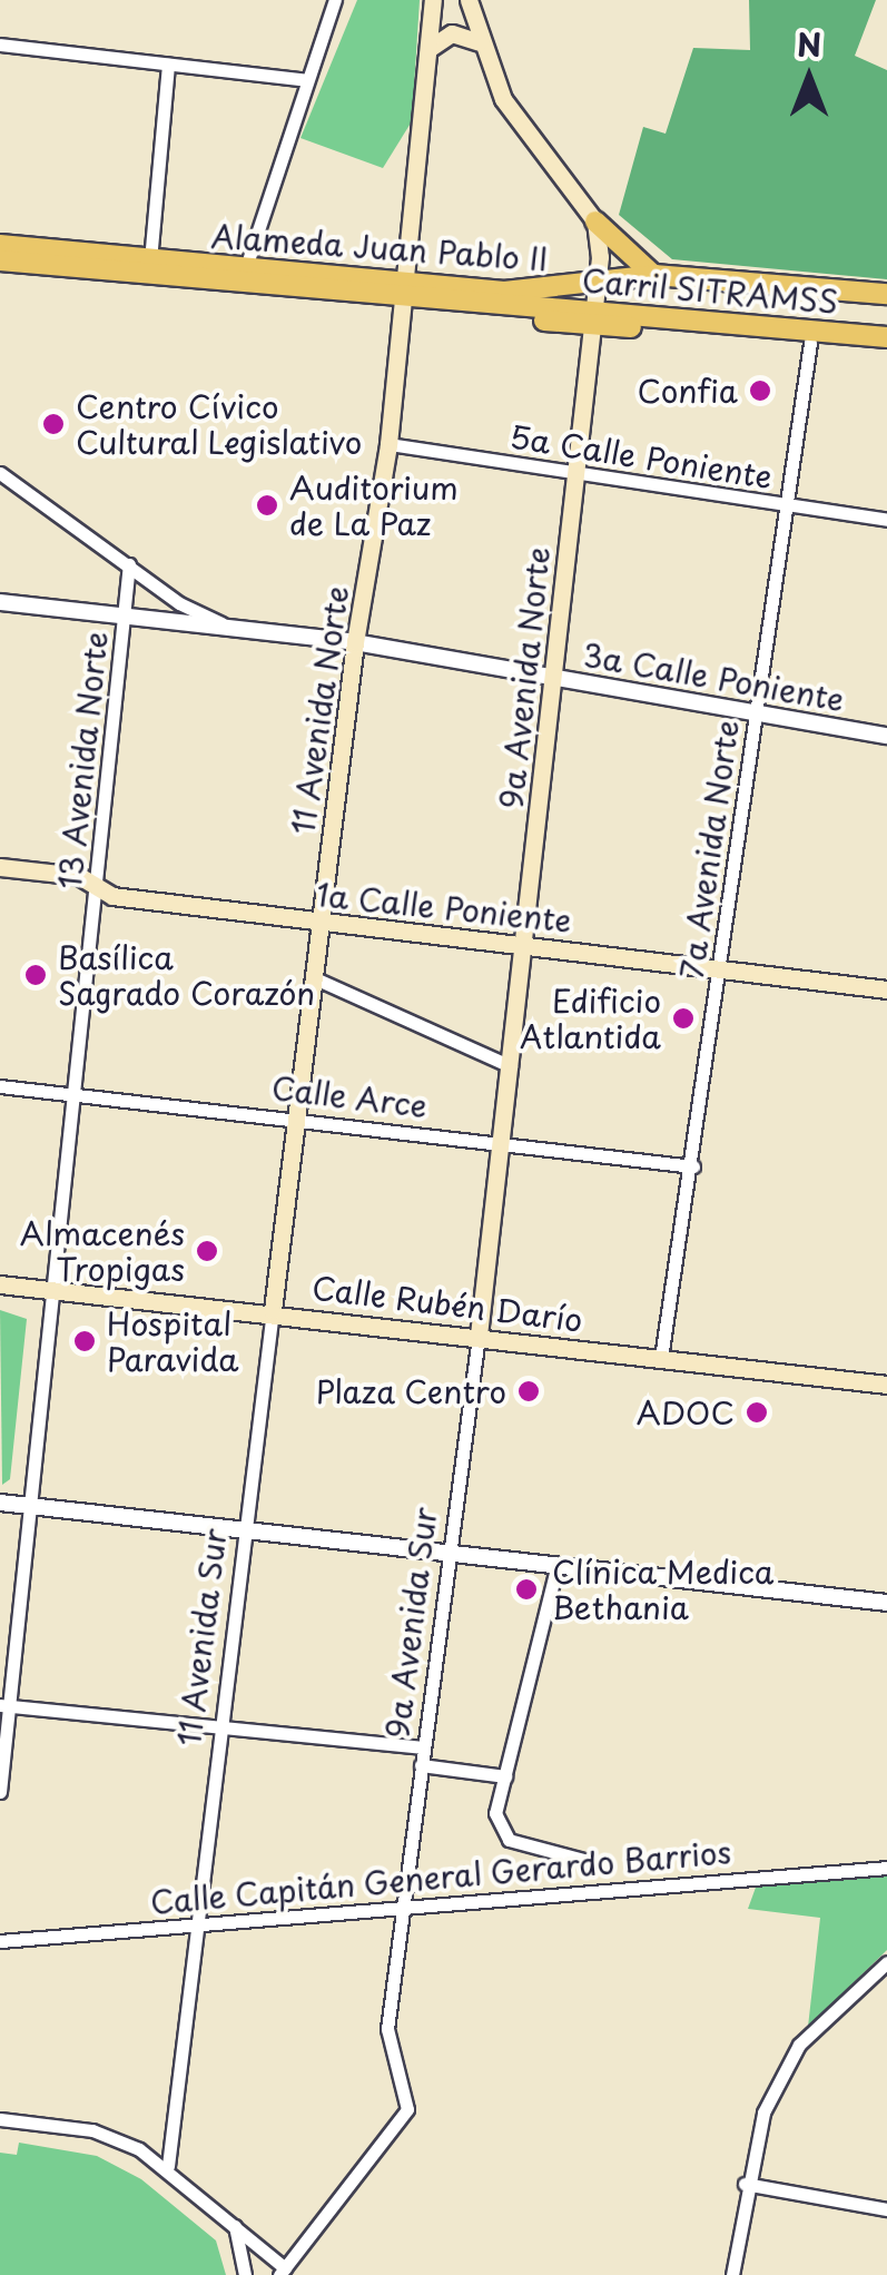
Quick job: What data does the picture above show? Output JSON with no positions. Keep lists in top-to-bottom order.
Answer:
{
  "streets": {
    "main road": [
      "Alameda Juan Pablo II",
      "Carril SITRAMSS",
      "9a Avenida Norte",
      "11 Avenida Norte",
      "1a Calle Poniente",
      "Calle Rubén Darío",
      "9a Avenida Sur",
      "11 Avenida Sur"
    ],
    "street": [
      "5a Calle Poniente",
      "3a Calle Poniente",
      "13 Avenida Norte",
      "7a Avenida Norte",
      "Calle Arce",
      "Calle Capitán General Gerardo Barrios"
    ]
  },
  "crossings": [
    ["Alameda Juan Pablo II", "Carril SITRAMSS"],
    ["Alameda Juan Pablo II", "9a Avenida Norte"],
    ["Alameda Juan Pablo II", "11 Avenida Norte"],
    ["Alameda Juan Pablo II", "7a Avenida Norte"],
    ["Carril SITRAMSS", "9a Avenida Norte"],
    ["Carril SITRAMSS", "11 Avenida Norte"],
    ["5a Calle Poniente", "9a Avenida Norte"],
    ["5a Calle Poniente", "11 Avenida Norte"],
    ["5a Calle Poniente", "7a Avenida Norte"],
    ["3a Calle Poniente", "9a Avenida Norte"],
    ["3a Calle Poniente", "11 Avenida Norte"],
    ["3a Calle Poniente", "13 Avenida Norte"],
    ["3a Calle Poniente", "7a Avenida Norte"],
    ["9a Avenida Norte", "1a Calle Poniente"],
    ["9a Avenida Norte", "Calle Arce"],
    ["9a Avenida Norte", "9a Avenida Sur"],
    ["11 Avenida Norte", "1a Calle Poniente"],
    ["11 Avenida Norte", "Calle Arce"],
    ["11 Avenida Norte", "11 Avenida Sur"],
    ["13 Avenida Norte", "1a Calle Poniente"],
    ["13 Avenida Norte", "Calle Arce"],
    ["13 Avenida Norte", "Calle Rubén Darío"],
    ["7a Avenida Norte", "1a Calle Poniente"],
    ["7a Avenida Norte", "Calle Arce"],
    ["7a Avenida Norte", "Calle Rubén Darío"],
    ["Calle Arce", "9a Avenida Sur"],
    ["Calle Arce", "11 Avenida Sur"],
    ["Calle Rubén Darío", "9a Avenida Sur"],
    ["Calle Rubén Darío", "11 Avenida Sur"],
    ["9a Avenida Sur", "Calle Capitán General Gerardo Barrios"],
    ["11 Avenida Sur", "Calle Capitán General Gerardo Barrios"]
  ],
  "places": [
    "Confia",
    "Centro Cívico Cultural Legislativo",
    "Auditorium de La Paz",
    "Basílica Sagrado Corazón",
    "Edificio Atlantida",
    "Almacenés Tropigas",
    "Hospital Paravida",
    "Plaza Centro",
    "ADOC",
    "Clínica Medica Bethania"
  ],
  "north": "top"
}
